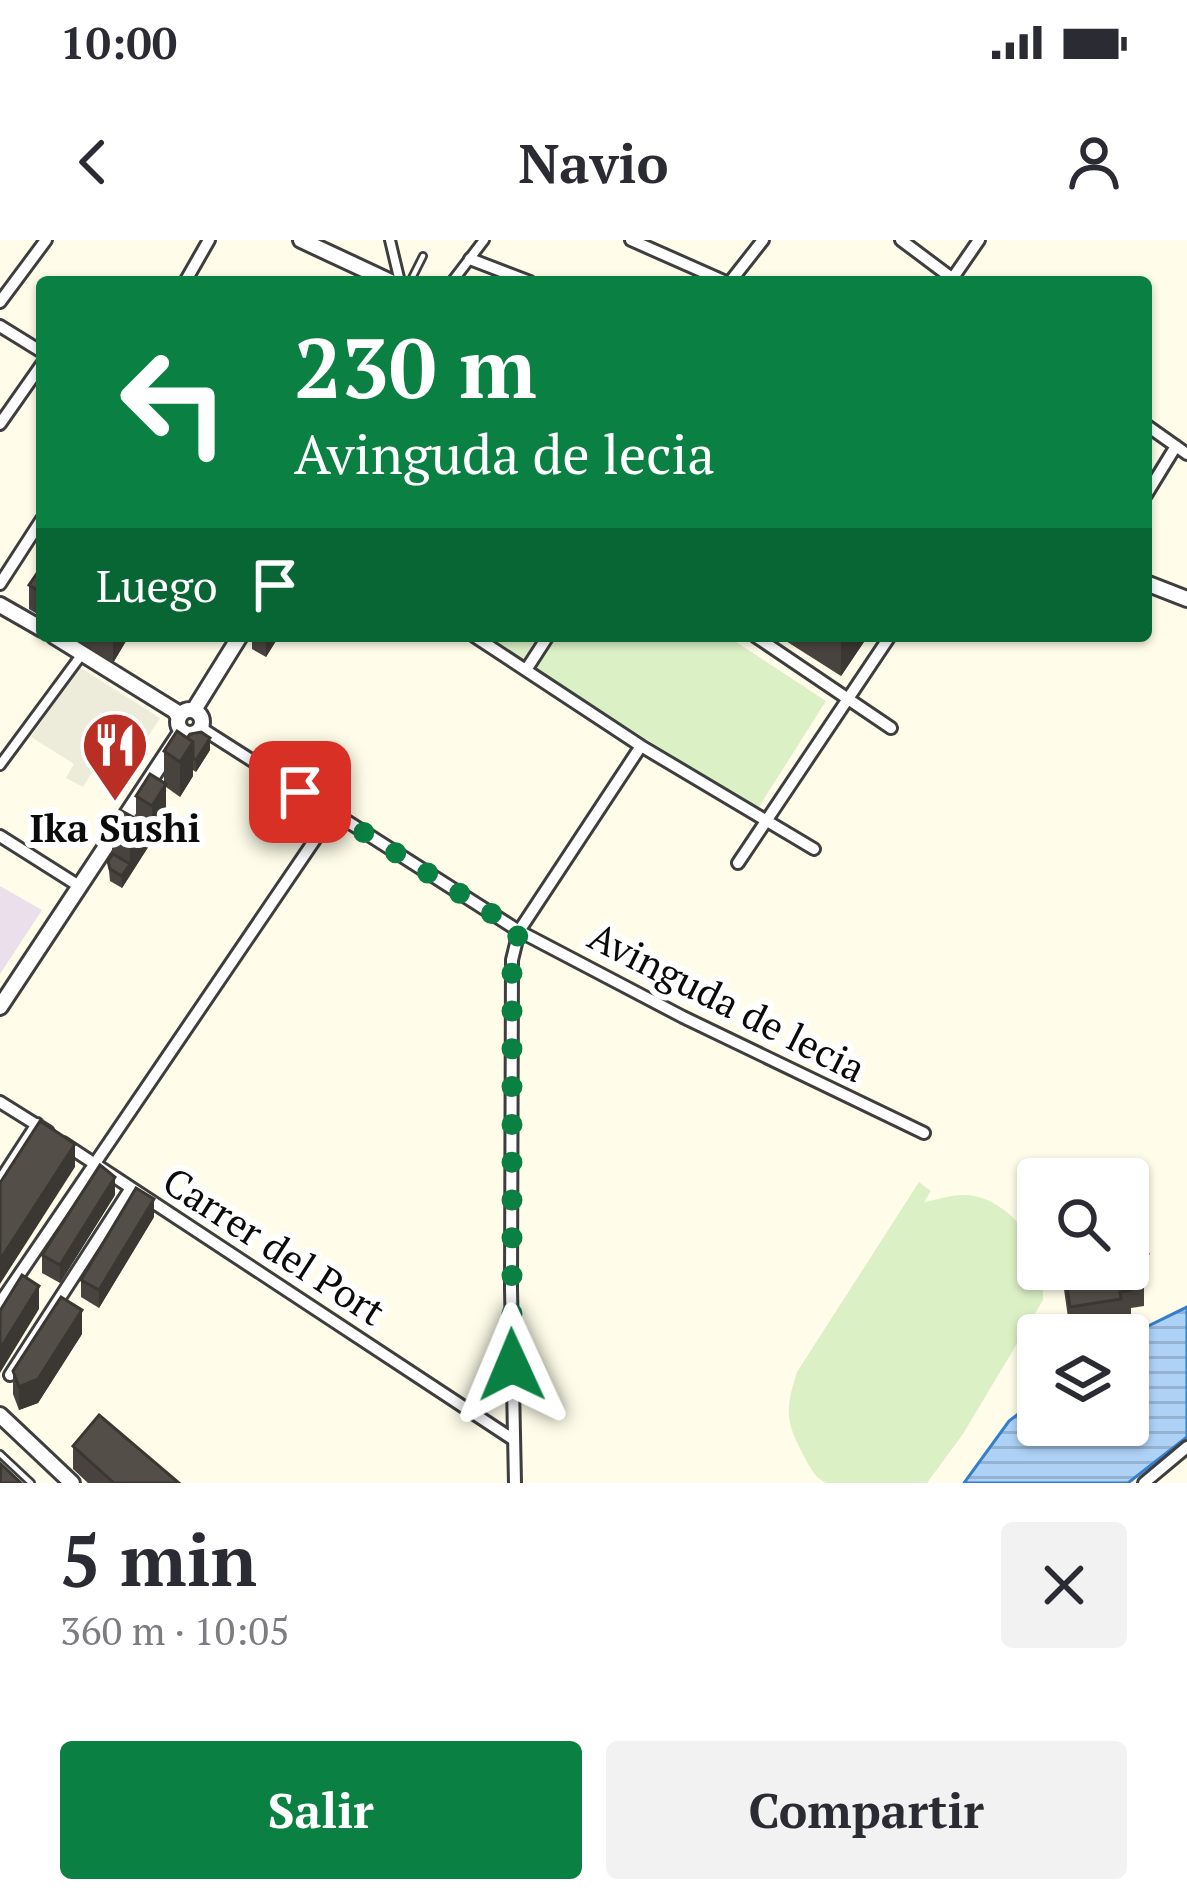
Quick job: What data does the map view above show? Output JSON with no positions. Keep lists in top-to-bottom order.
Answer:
{
  "streets": {
    "street": ["Avinguda de lecia", "Carrer del Port"]
  },
  "places": {
    "restaurant": ["Ika Sushi"]
  },
  "page": {
    "status": "10:00",
    "header": "Navio",
    "turn": ["230 m", "Avinguda de lecia"],
    "then": "Luego",
    "heading": ["5 min", "360 m · 10:05"],
    "buttons": ["Salir", "Compartir"]
  }
}
